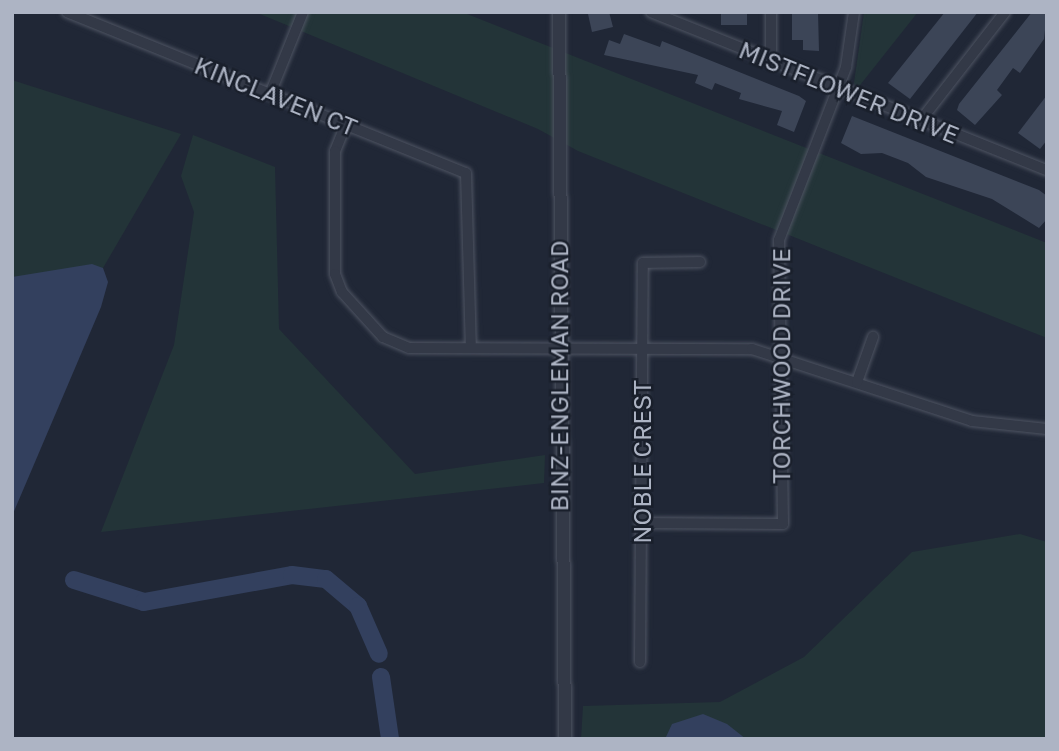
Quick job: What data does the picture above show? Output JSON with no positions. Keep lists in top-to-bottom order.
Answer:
{
  "streets": {
    "street": [
      "MISTFLOWER DRIVE",
      "KINCLAVEN CT",
      "TORCHWOOD DRIVE",
      "BINZ-ENGLEMAN ROAD",
      "NOBLE CREST"
    ]
  },
  "crossings": [
    ["MISTFLOWER DRIVE", "TORCHWOOD DRIVE"],
    ["TORCHWOOD DRIVE", "NOBLE CREST"]
  ]
}
